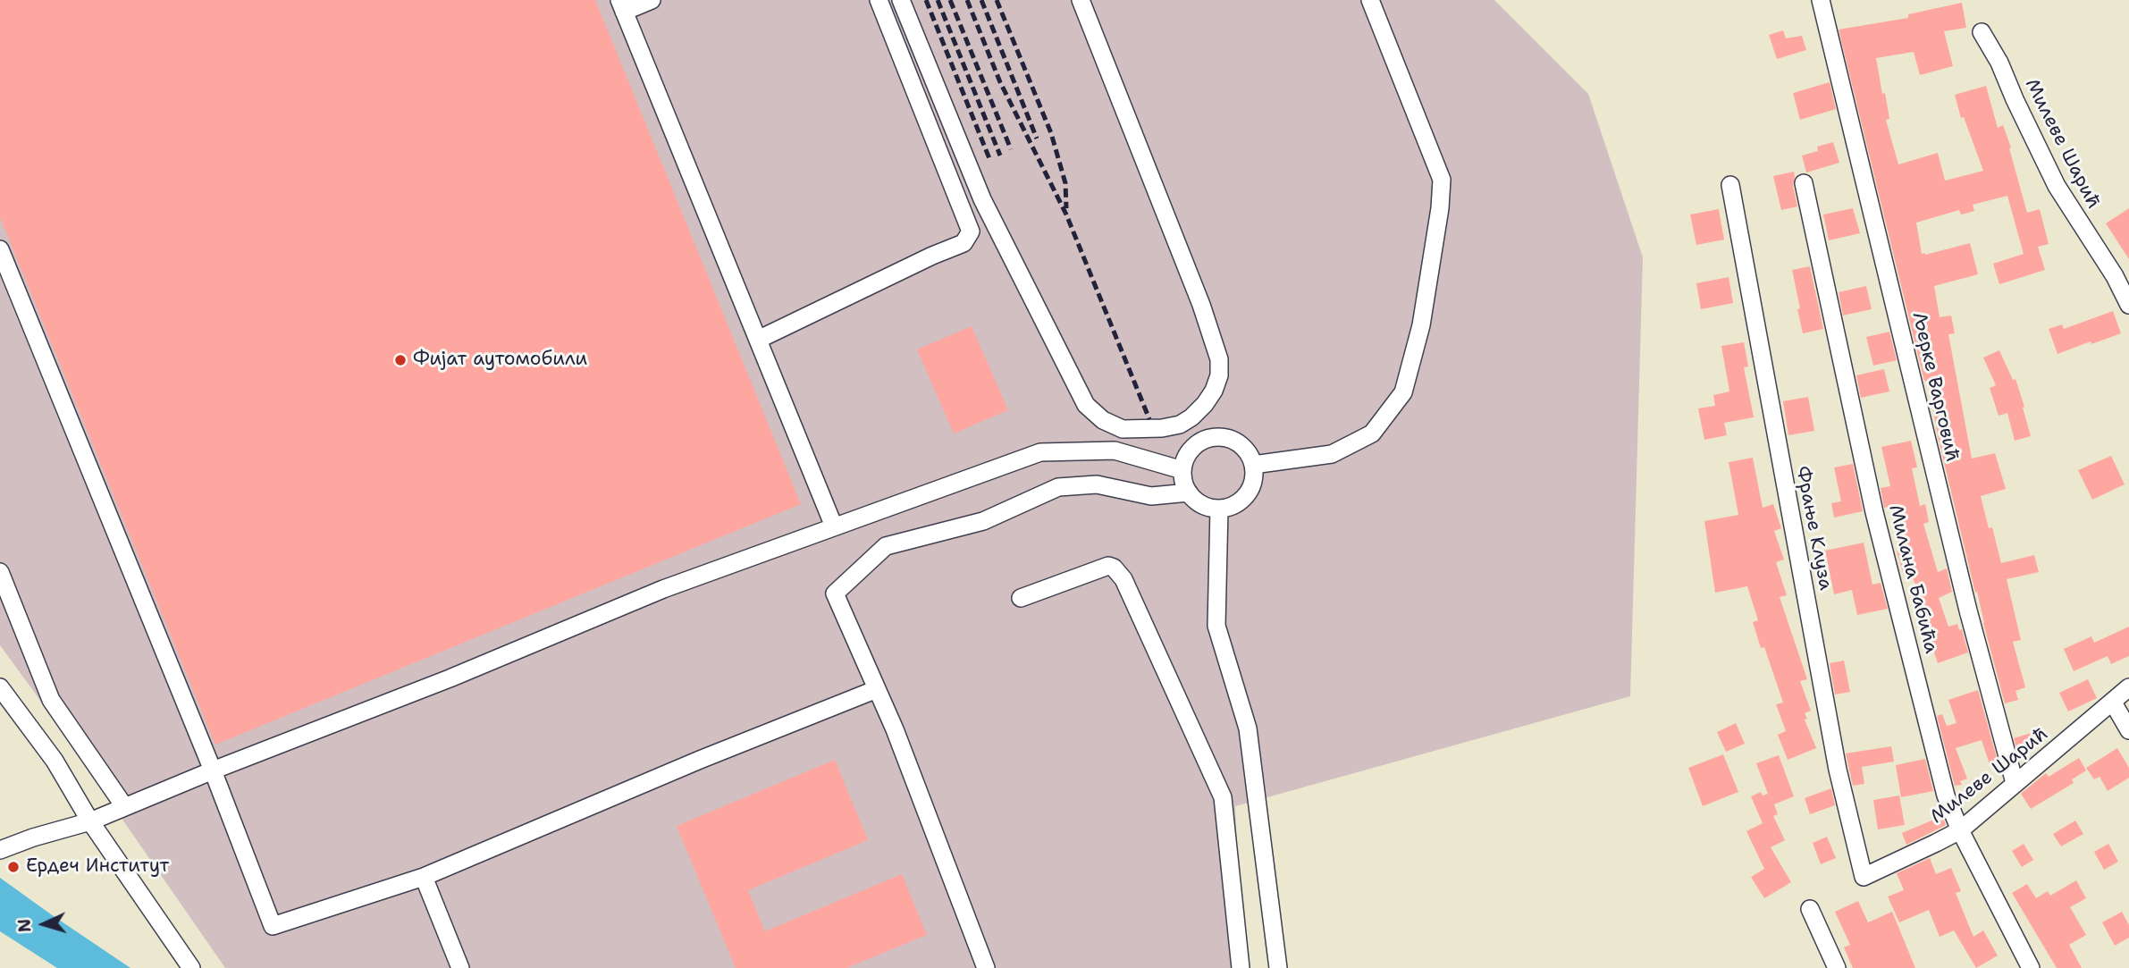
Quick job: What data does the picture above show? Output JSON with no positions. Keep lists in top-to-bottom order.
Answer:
{
  "streets": {
    "street": [
      "Милеве Шарић",
      "Љерке Варговић",
      "Фрање Клуза",
      "Милана Бабића"
    ]
  },
  "crossings": [
    ["Милеве Шарић", "Љерке Варговић"],
    ["Милеве Шарић", "Фрање Клуза"],
    ["Милеве Шарић", "Милана Бабића"]
  ],
  "places": ["Фијат аутомобили", "Ердеч Институт"],
  "north": "left"
}
